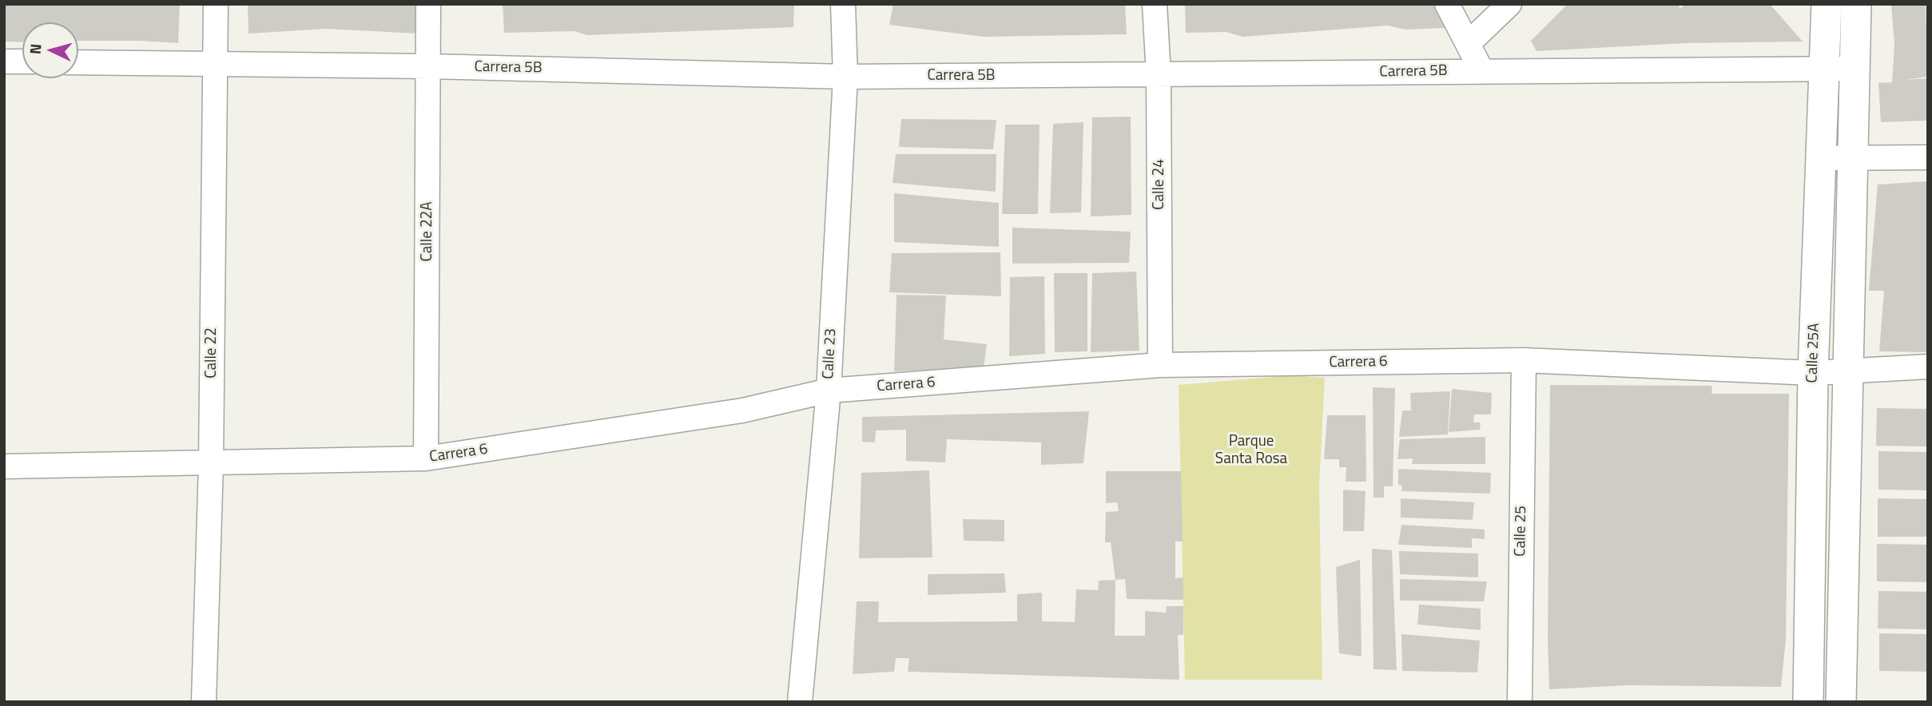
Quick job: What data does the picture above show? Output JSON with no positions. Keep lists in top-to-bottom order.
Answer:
{
  "streets": {
    "street": [
      "Carrera 5B",
      "Calle 24",
      "Calle 22A",
      "Calle 22",
      "Calle 25A",
      "Calle 23",
      "Carrera 6",
      "Calle 25"
    ]
  },
  "crossings": [
    ["Carrera 5B", "Calle 24"],
    ["Carrera 5B", "Calle 22A"],
    ["Carrera 5B", "Calle 22"],
    ["Carrera 5B", "Calle 25A"],
    ["Carrera 5B", "Calle 23"],
    ["Calle 24", "Carrera 6"],
    ["Calle 22A", "Carrera 6"],
    ["Calle 22", "Carrera 6"],
    ["Calle 25A", "Carrera 6"],
    ["Calle 23", "Carrera 6"],
    ["Carrera 6", "Calle 25"]
  ],
  "parks": ["Parque Santa Rosa"],
  "north": "left"
}
